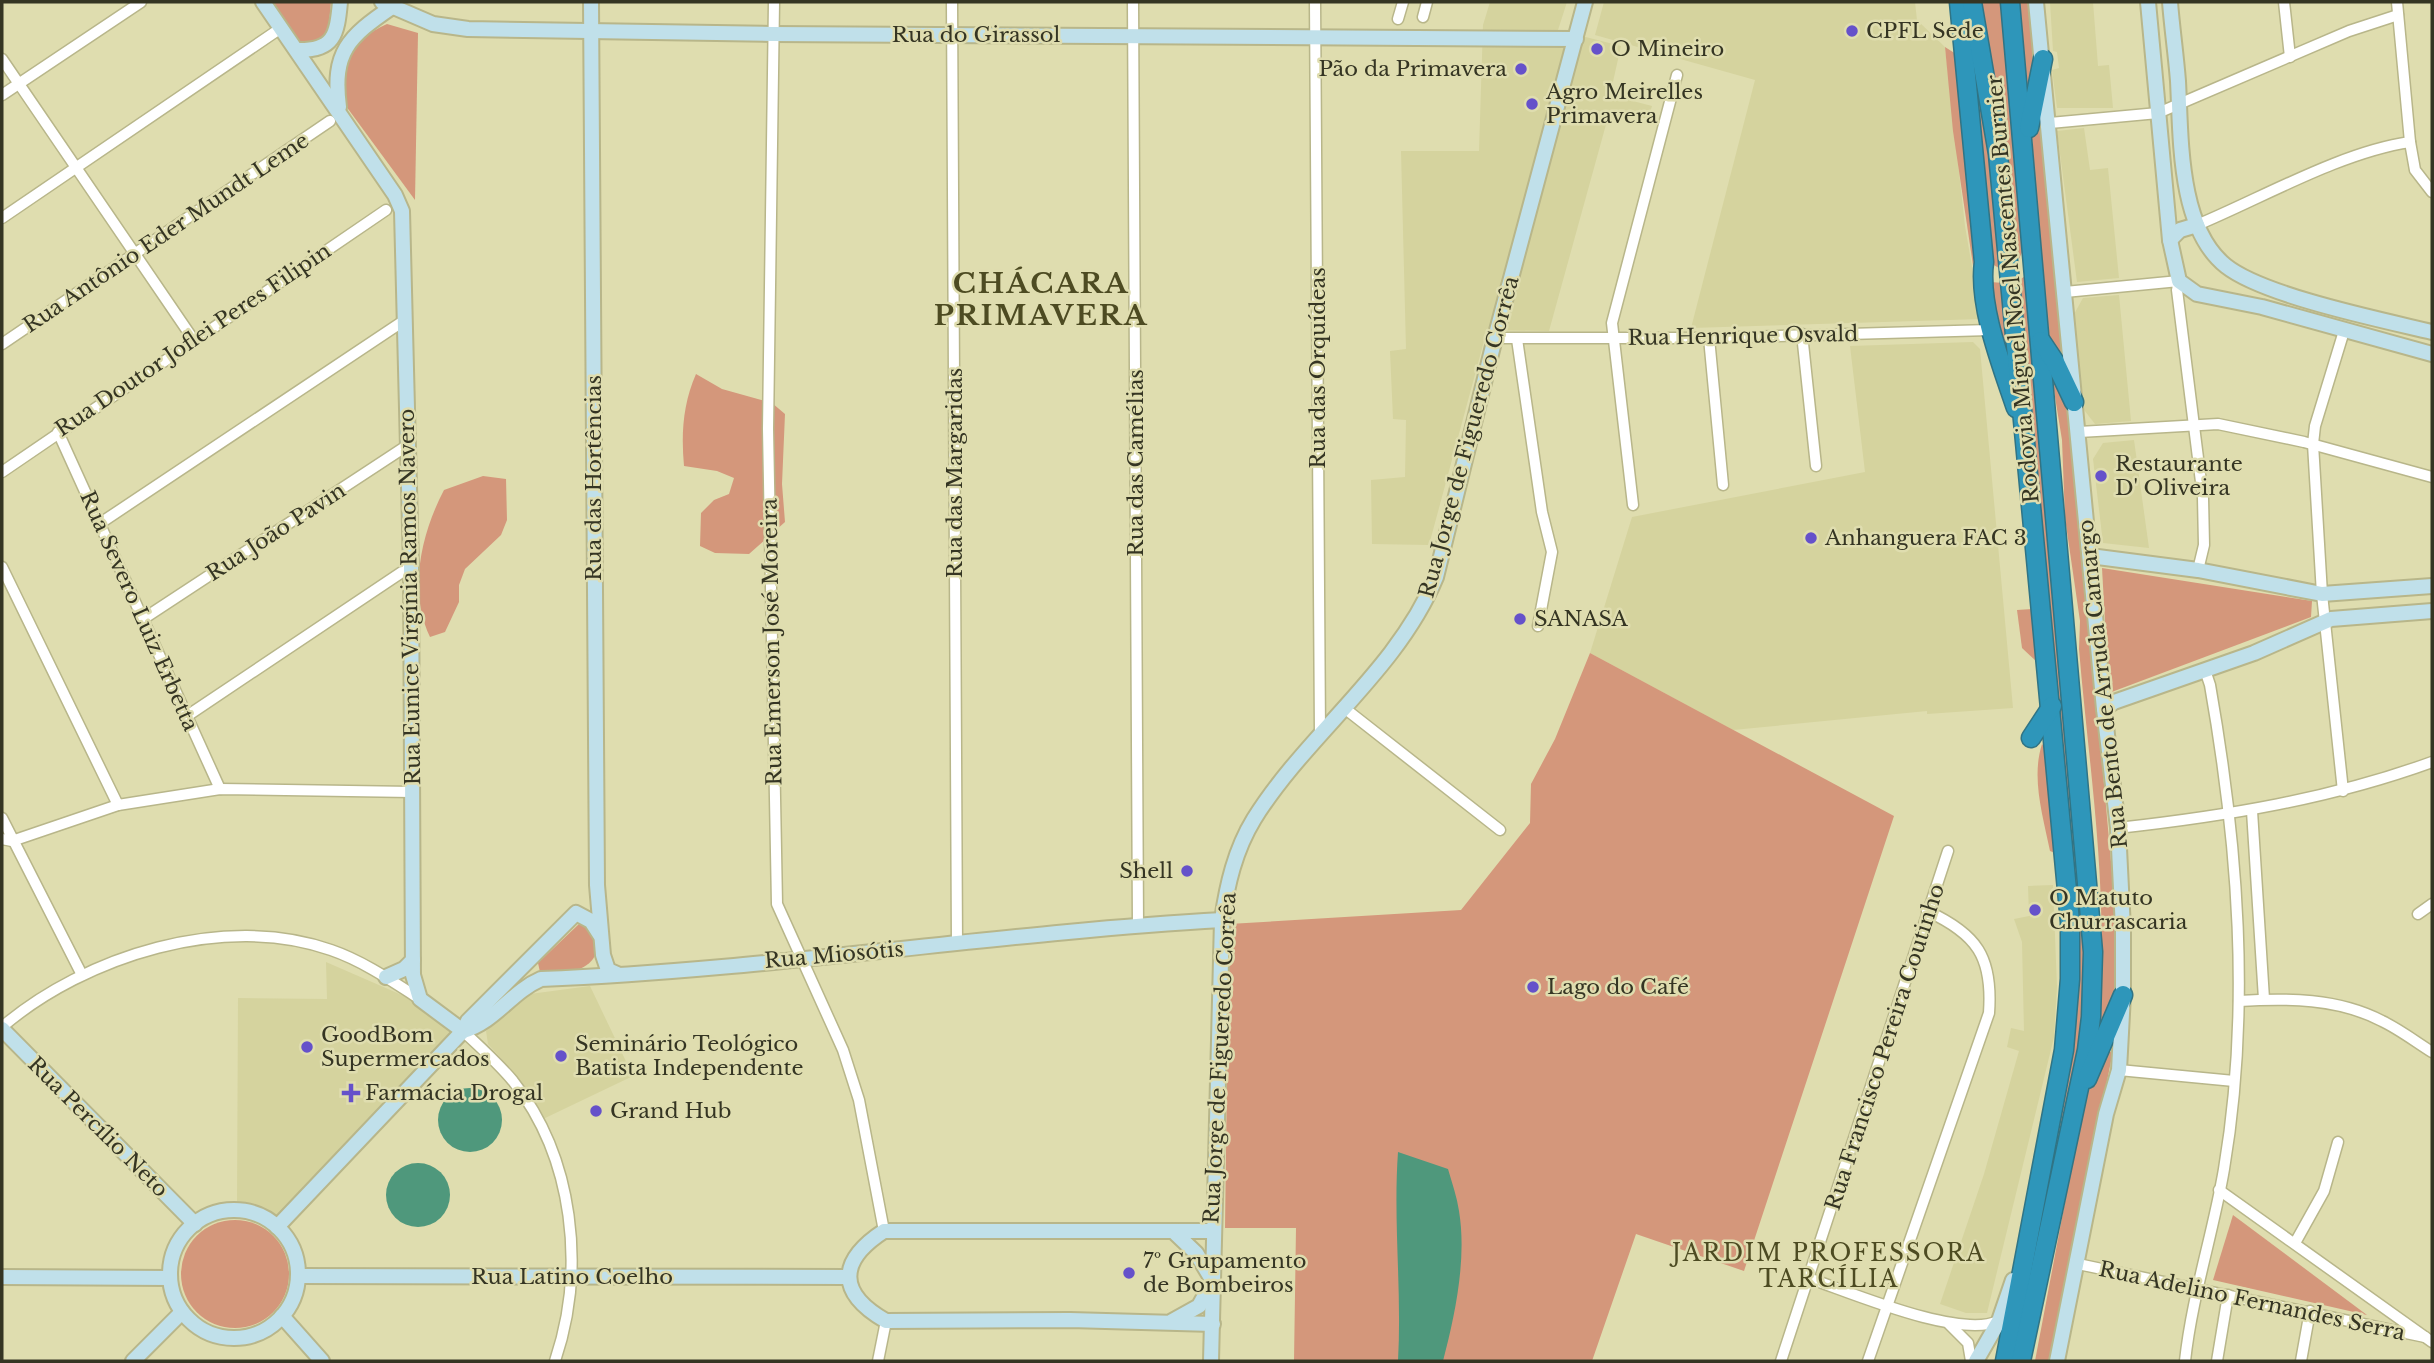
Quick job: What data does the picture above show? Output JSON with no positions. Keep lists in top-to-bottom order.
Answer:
{
  "streets": {
    "highway": ["Rodovia Miguel Noel Nascentes Burnier"],
    "street": [
      "Rua do Girassol",
      "Rua Antônio Eder Mundt Leme",
      "Rua Henrique Osvald",
      "Rua Doutor Joflei Peres Filipin",
      "Rua das Orquídeas",
      "Rua Jorge de Figueredo Corrêa",
      "Rua das Camélias",
      "Rua das Margaridas",
      "Rua das Hortências",
      "Rua João Pavin",
      "Rua Eunice Virgínia Ramos Navero",
      "Rua Severo Luiz Erbetta",
      "Rua Emerson José Moreira",
      "Rua Bento de Arruda Camargo",
      "Rua Miosótis",
      "Rua Francisco Pereira Coutinho",
      "Rua Percílio Neto",
      "Rua Latino Coelho",
      "Rua Adelino Fernandes Serra"
    ]
  },
  "crossings": [
    ["Rua do Girassol", "Rua das Orquídeas"],
    ["Rua do Girassol", "Rua Jorge de Figueredo Corrêa"],
    ["Rua do Girassol", "Rua das Camélias"],
    ["Rua do Girassol", "Rua das Margaridas"],
    ["Rua do Girassol", "Rua das Hortências"],
    ["Rua do Girassol", "Rua Emerson José Moreira"],
    ["Rua Antônio Eder Mundt Leme", "Rua Eunice Virgínia Ramos Navero"],
    ["Rua Henrique Osvald", "Rua Jorge de Figueredo Corrêa"],
    ["Rua Doutor Joflei Peres Filipin", "Rua Severo Luiz Erbetta"],
    ["Rua das Orquídeas", "Rua Jorge de Figueredo Corrêa"],
    ["Rua Jorge de Figueredo Corrêa", "Rua Miosótis"],
    ["Rua das Camélias", "Rua Miosótis"],
    ["Rua das Margaridas", "Rua Miosótis"],
    ["Rua João Pavin", "Rua Eunice Virgínia Ramos Navero"],
    ["Rua João Pavin", "Rua Severo Luiz Erbetta"],
    ["Rua Emerson José Moreira", "Rua Miosótis"],
    ["Rua Bento de Arruda Camargo", "Rua Adelino Fernandes Serra"],
    ["Rua Percílio Neto", "Rua Latino Coelho"]
  ],
  "districts": ["CHÁCARA PRIMAVERA", "JARDIM PROFESSORA TARCÍLIA"],
  "places": {
    "other": [
      "CPFL Sede",
      "O Mineiro",
      "Pão da Primavera",
      "Agro Meirelles Primavera",
      "Restaurante D' Oliveira",
      "Anhanguera FAC 3",
      "SANASA",
      "Shell",
      "O Matuto Churrascaria",
      "Lago do Café",
      "GoodBom Supermercados",
      "Seminário Teológico Batista Independente",
      "Grand Hub",
      "7º Grupamento de Bombeiros"
    ],
    "health": ["Farmácia Drogal"]
  }
}
